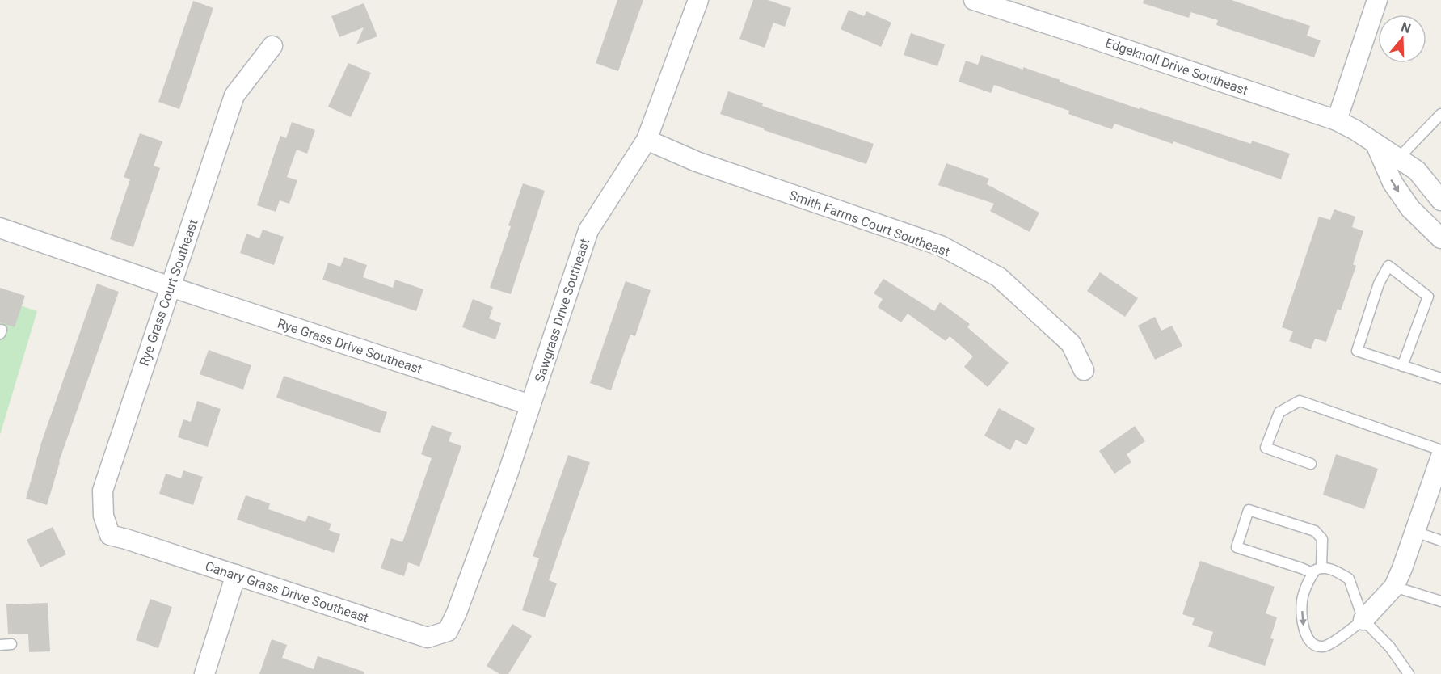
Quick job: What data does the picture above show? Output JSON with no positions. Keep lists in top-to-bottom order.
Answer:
{
  "streets": {
    "street": [
      "Edgeknoll Drive Southeast",
      "Smith Farms Court Southeast",
      "Rye Grass Court Southeast",
      "Sawgrass Drive Southeast",
      "Rye Grass Drive Southeast",
      "Canary Grass Drive Southeast"
    ]
  },
  "crossings": [
    ["Smith Farms Court Southeast", "Sawgrass Drive Southeast"],
    ["Rye Grass Court Southeast", "Rye Grass Drive Southeast"],
    ["Rye Grass Court Southeast", "Canary Grass Drive Southeast"],
    ["Sawgrass Drive Southeast", "Rye Grass Drive Southeast"],
    ["Sawgrass Drive Southeast", "Canary Grass Drive Southeast"]
  ],
  "north": "top"
}
